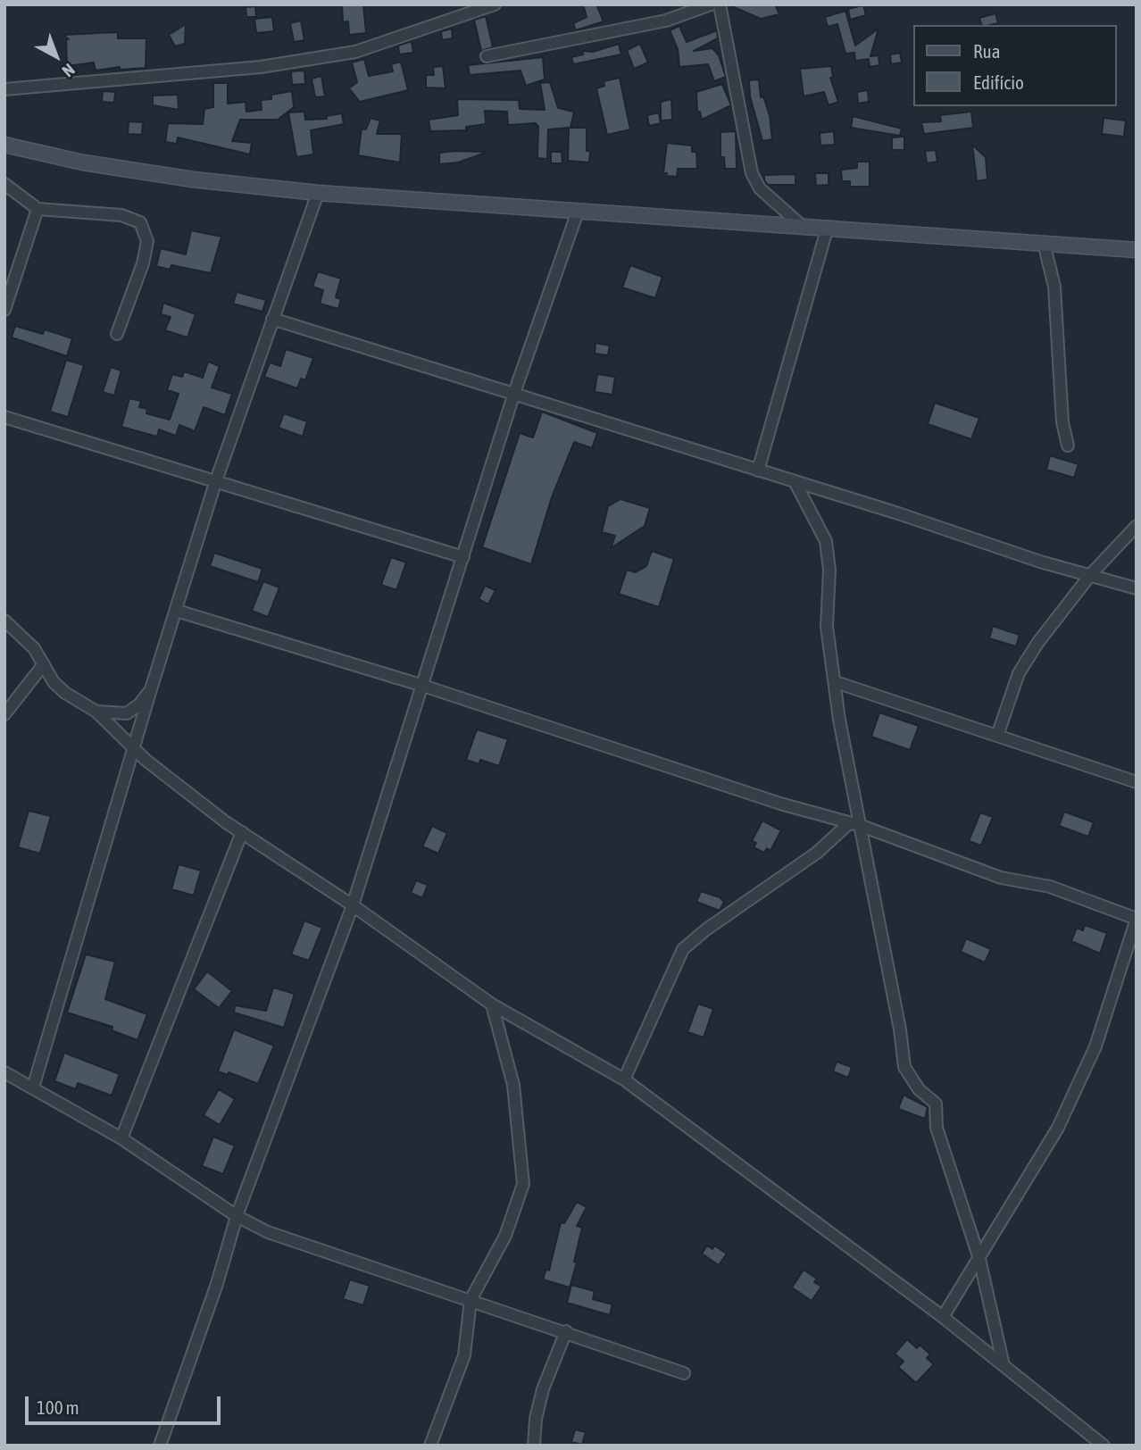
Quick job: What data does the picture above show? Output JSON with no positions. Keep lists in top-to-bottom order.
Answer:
{
  "legend": ["Rua", "Edifício"],
  "scale_bar": "100 m",
  "north": "bottom right"
}
